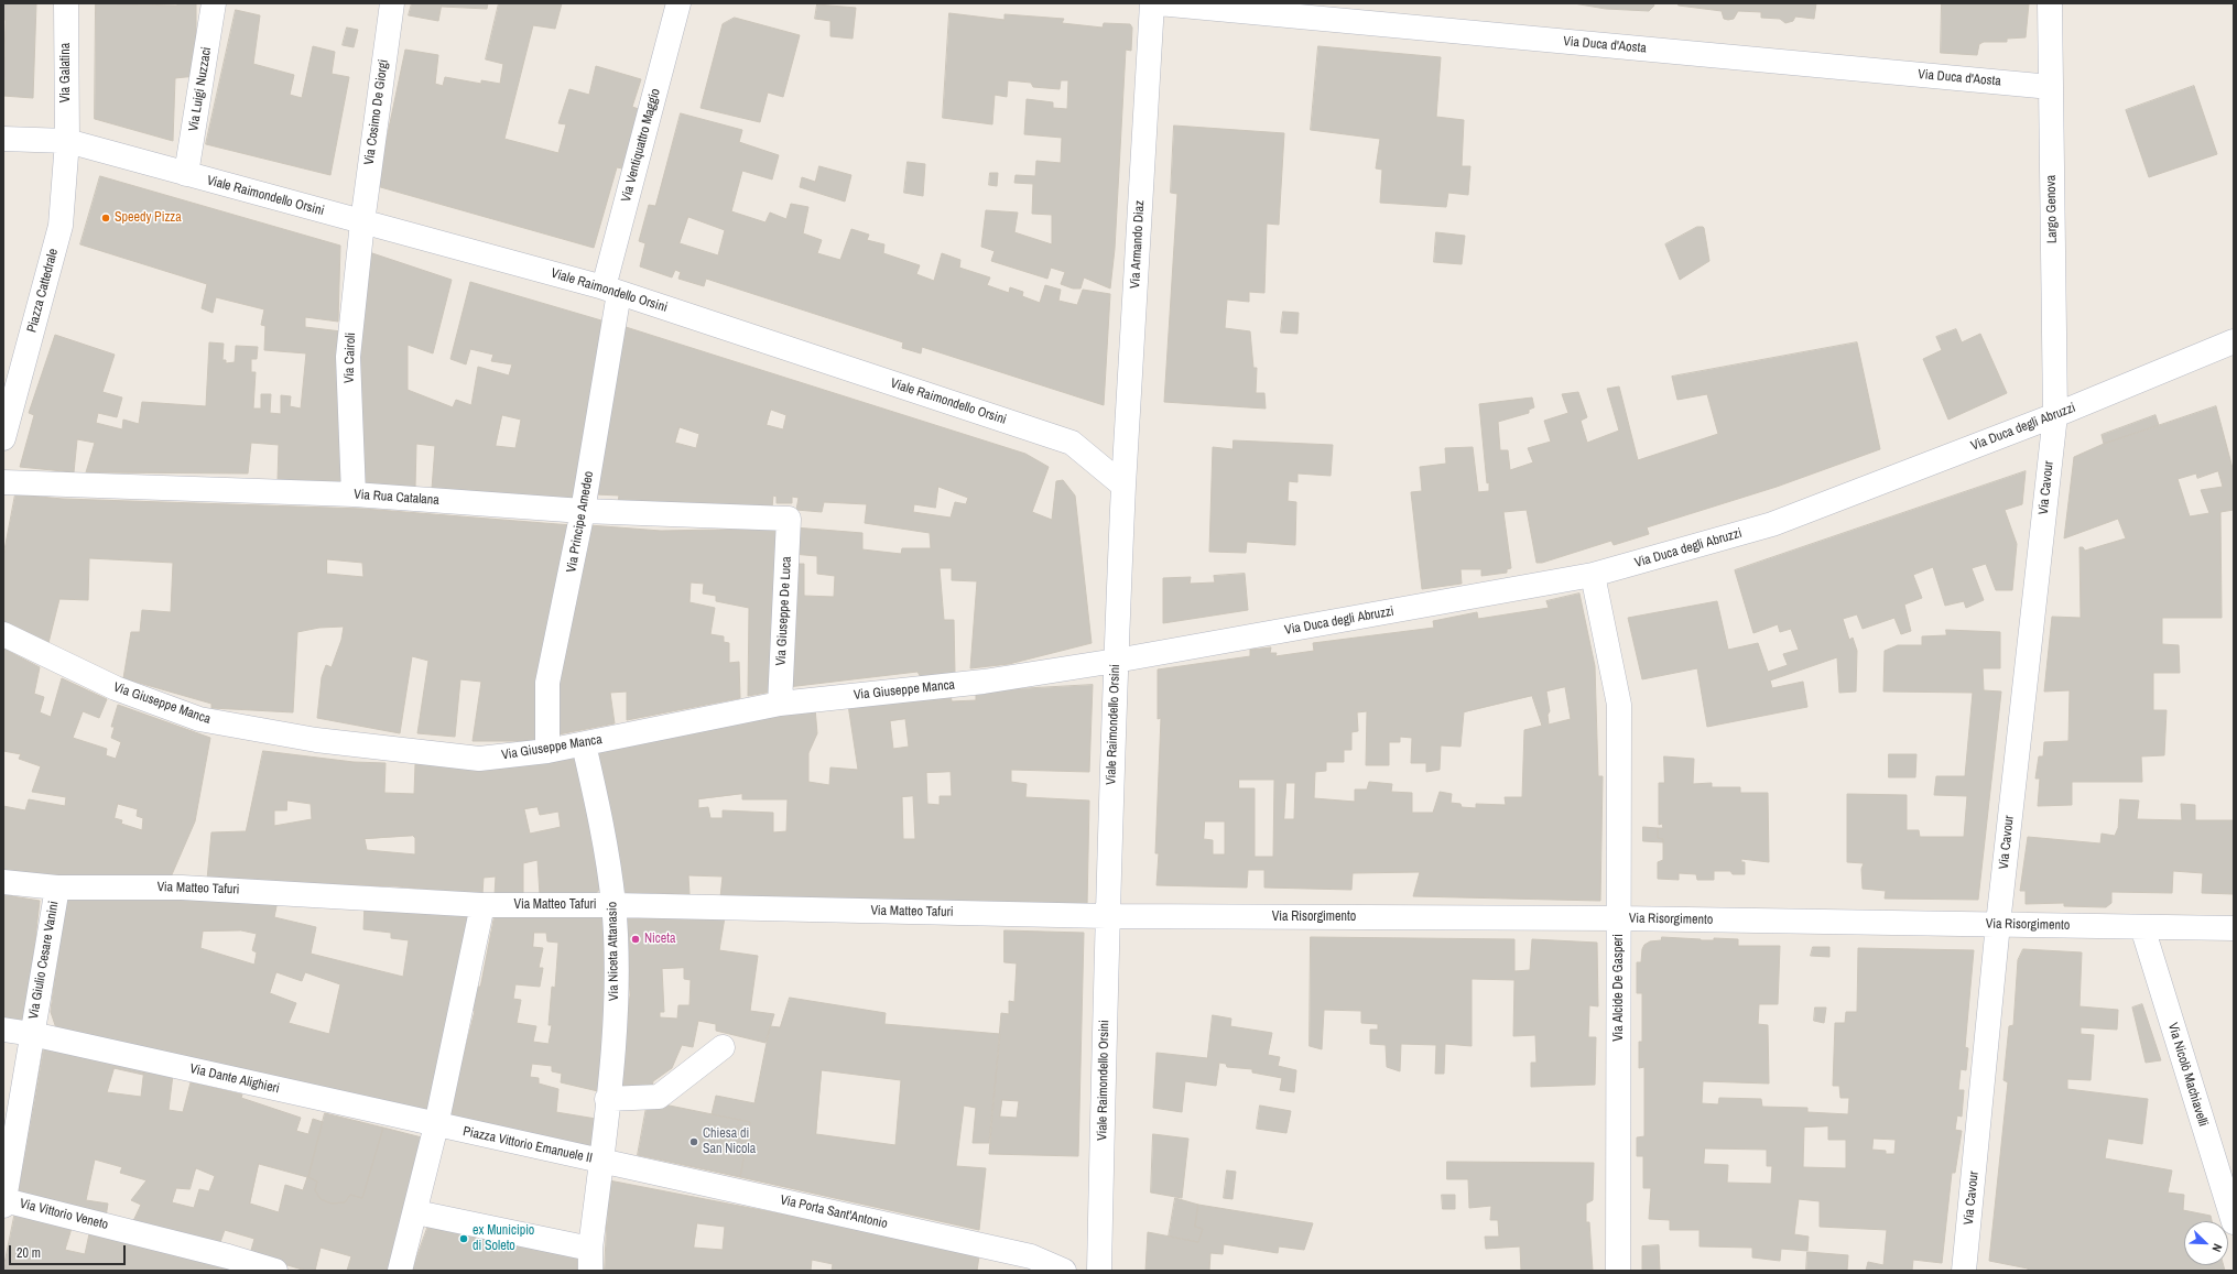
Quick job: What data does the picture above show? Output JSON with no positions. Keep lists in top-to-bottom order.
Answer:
{
  "streets": {
    "street": [
      "Via Duca d'Aosta",
      "Via Galatina",
      "Via Luigi Nuzzaci",
      "Via Cosimo De Giorgi",
      "Via Ventiquattro Maggio",
      "Viale Raimondello Orsini",
      "Largo Genova",
      "Via Armando Diaz",
      "Piazza Cattedrale",
      "Via Cairoli",
      "Via Duca degli Abruzzi",
      "Via Cavour",
      "Via Rua Catalana",
      "Via Principe Amedeo",
      "Via Giuseppe De Luca",
      "Via Giuseppe Manca",
      "Via Matteo Tafuri",
      "Via Risorgimento",
      "Via Niceta Attanasio",
      "Via Giulio Cesare Vanini",
      "Via Alcide De Gasperi",
      "Via Nicolò Machiavelli",
      "Via Dante Alighieri",
      "Piazza Vittorio Emanuele II",
      "Via Porta Sant'Antonio",
      "Via Vittorio Veneto"
    ]
  },
  "crossings": [
    ["Via Duca d'Aosta", "Largo Genova"],
    ["Via Galatina", "Viale Raimondello Orsini"],
    ["Via Galatina", "Piazza Cattedrale"],
    ["Via Luigi Nuzzaci", "Viale Raimondello Orsini"],
    ["Via Cosimo De Giorgi", "Viale Raimondello Orsini"],
    ["Via Cosimo De Giorgi", "Via Cairoli"],
    ["Via Ventiquattro Maggio", "Viale Raimondello Orsini"],
    ["Via Ventiquattro Maggio", "Via Principe Amedeo"],
    ["Viale Raimondello Orsini", "Via Armando Diaz"],
    ["Viale Raimondello Orsini", "Piazza Cattedrale"],
    ["Viale Raimondello Orsini", "Via Cairoli"],
    ["Viale Raimondello Orsini", "Via Duca degli Abruzzi"],
    ["Viale Raimondello Orsini", "Via Principe Amedeo"],
    ["Viale Raimondello Orsini", "Via Giuseppe Manca"],
    ["Viale Raimondello Orsini", "Via Matteo Tafuri"],
    ["Viale Raimondello Orsini", "Via Risorgimento"],
    ["Largo Genova", "Via Duca degli Abruzzi"],
    ["Largo Genova", "Via Cavour"],
    ["Via Cairoli", "Via Rua Catalana"],
    ["Via Duca degli Abruzzi", "Via Cavour"],
    ["Via Duca degli Abruzzi", "Via Giuseppe Manca"],
    ["Via Duca degli Abruzzi", "Via Alcide De Gasperi"],
    ["Via Cavour", "Via Risorgimento"],
    ["Via Rua Catalana", "Via Principe Amedeo"],
    ["Via Rua Catalana", "Via Giuseppe De Luca"],
    ["Via Principe Amedeo", "Via Giuseppe Manca"],
    ["Via Giuseppe De Luca", "Via Giuseppe Manca"],
    ["Via Giuseppe Manca", "Via Niceta Attanasio"],
    ["Via Matteo Tafuri", "Via Risorgimento"],
    ["Via Matteo Tafuri", "Via Niceta Attanasio"],
    ["Via Matteo Tafuri", "Via Giulio Cesare Vanini"],
    ["Via Risorgimento", "Via Alcide De Gasperi"],
    ["Via Risorgimento", "Via Nicolò Machiavelli"],
    ["Via Niceta Attanasio", "Piazza Vittorio Emanuele II"],
    ["Via Niceta Attanasio", "Via Porta Sant'Antonio"],
    ["Via Giulio Cesare Vanini", "Via Dante Alighieri"],
    ["Via Giulio Cesare Vanini", "Via Vittorio Veneto"],
    ["Via Dante Alighieri", "Piazza Vittorio Emanuele II"],
    ["Piazza Vittorio Emanuele II", "Via Porta Sant'Antonio"]
  ],
  "places": [
    "Speedy Pizza",
    "Niceta",
    "Chiesa di San Nicola",
    "ex Municipio di Soleto"
  ],
  "scale_bar": "20 m",
  "north": "bottom right"
}
